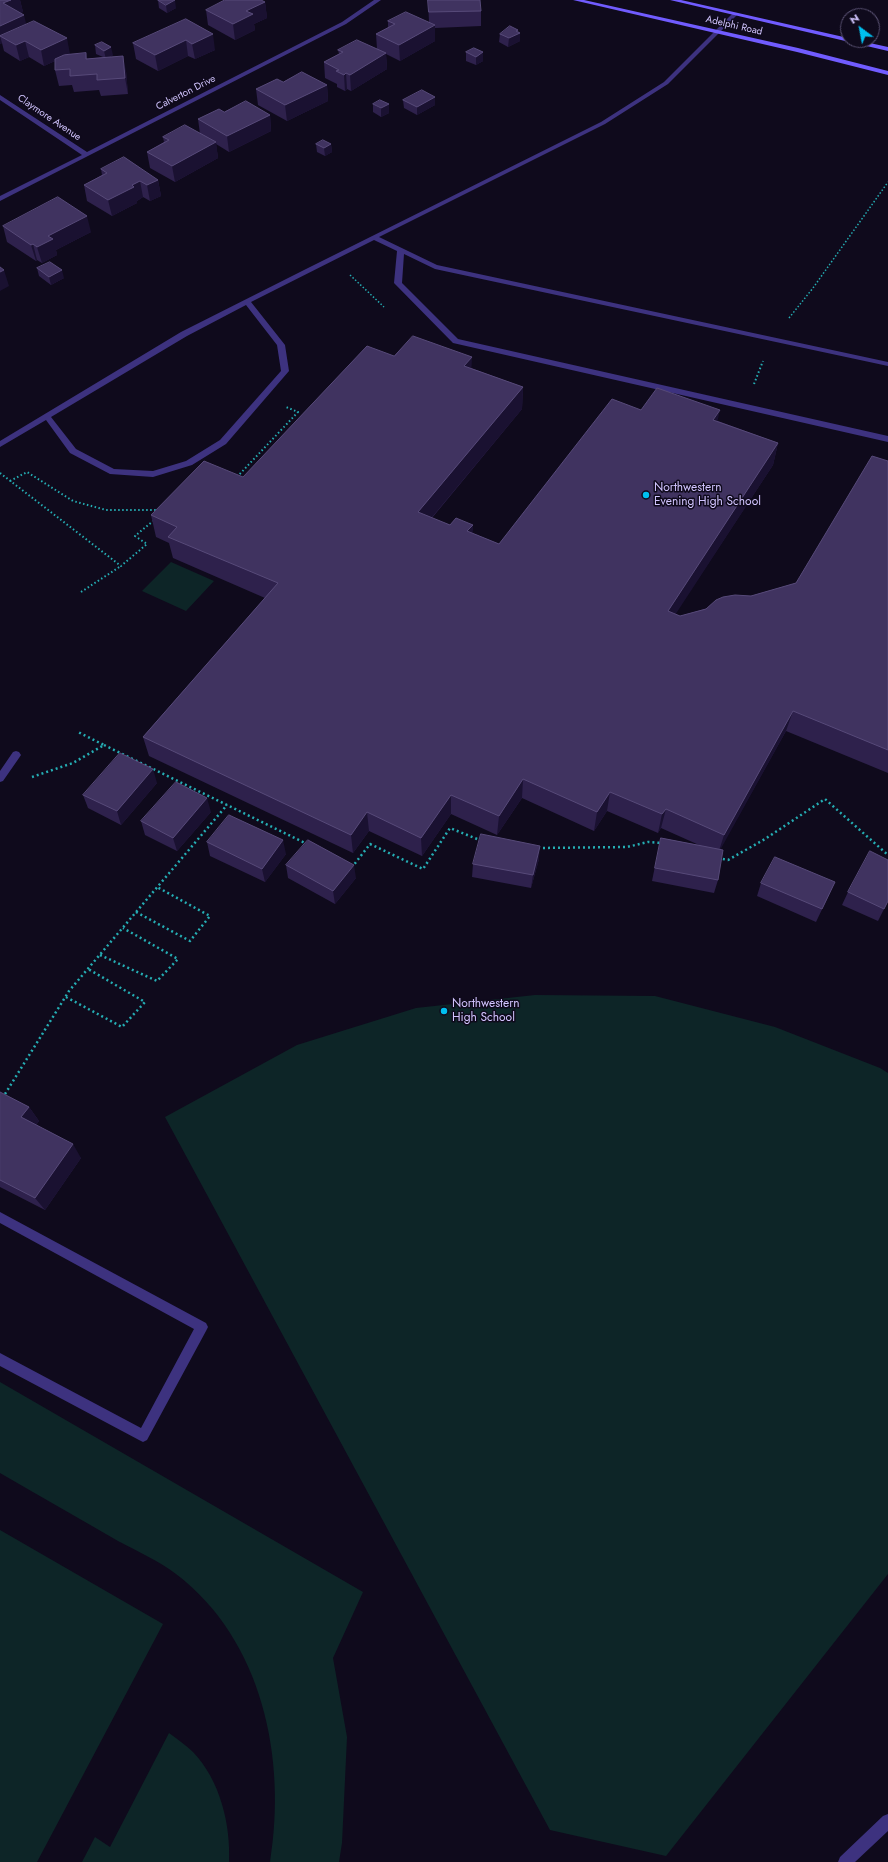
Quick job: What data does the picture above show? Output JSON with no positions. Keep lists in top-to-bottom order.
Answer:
{
  "streets": {
    "main road": ["Adelphi Road"],
    "street": ["Calverton Drive", "Claymore Avenue"]
  },
  "crossings": [
    ["Calverton Drive", "Claymore Avenue"]
  ],
  "places": ["Northwestern Evening High School", "Northwestern High School"],
  "north": "top left"
}
